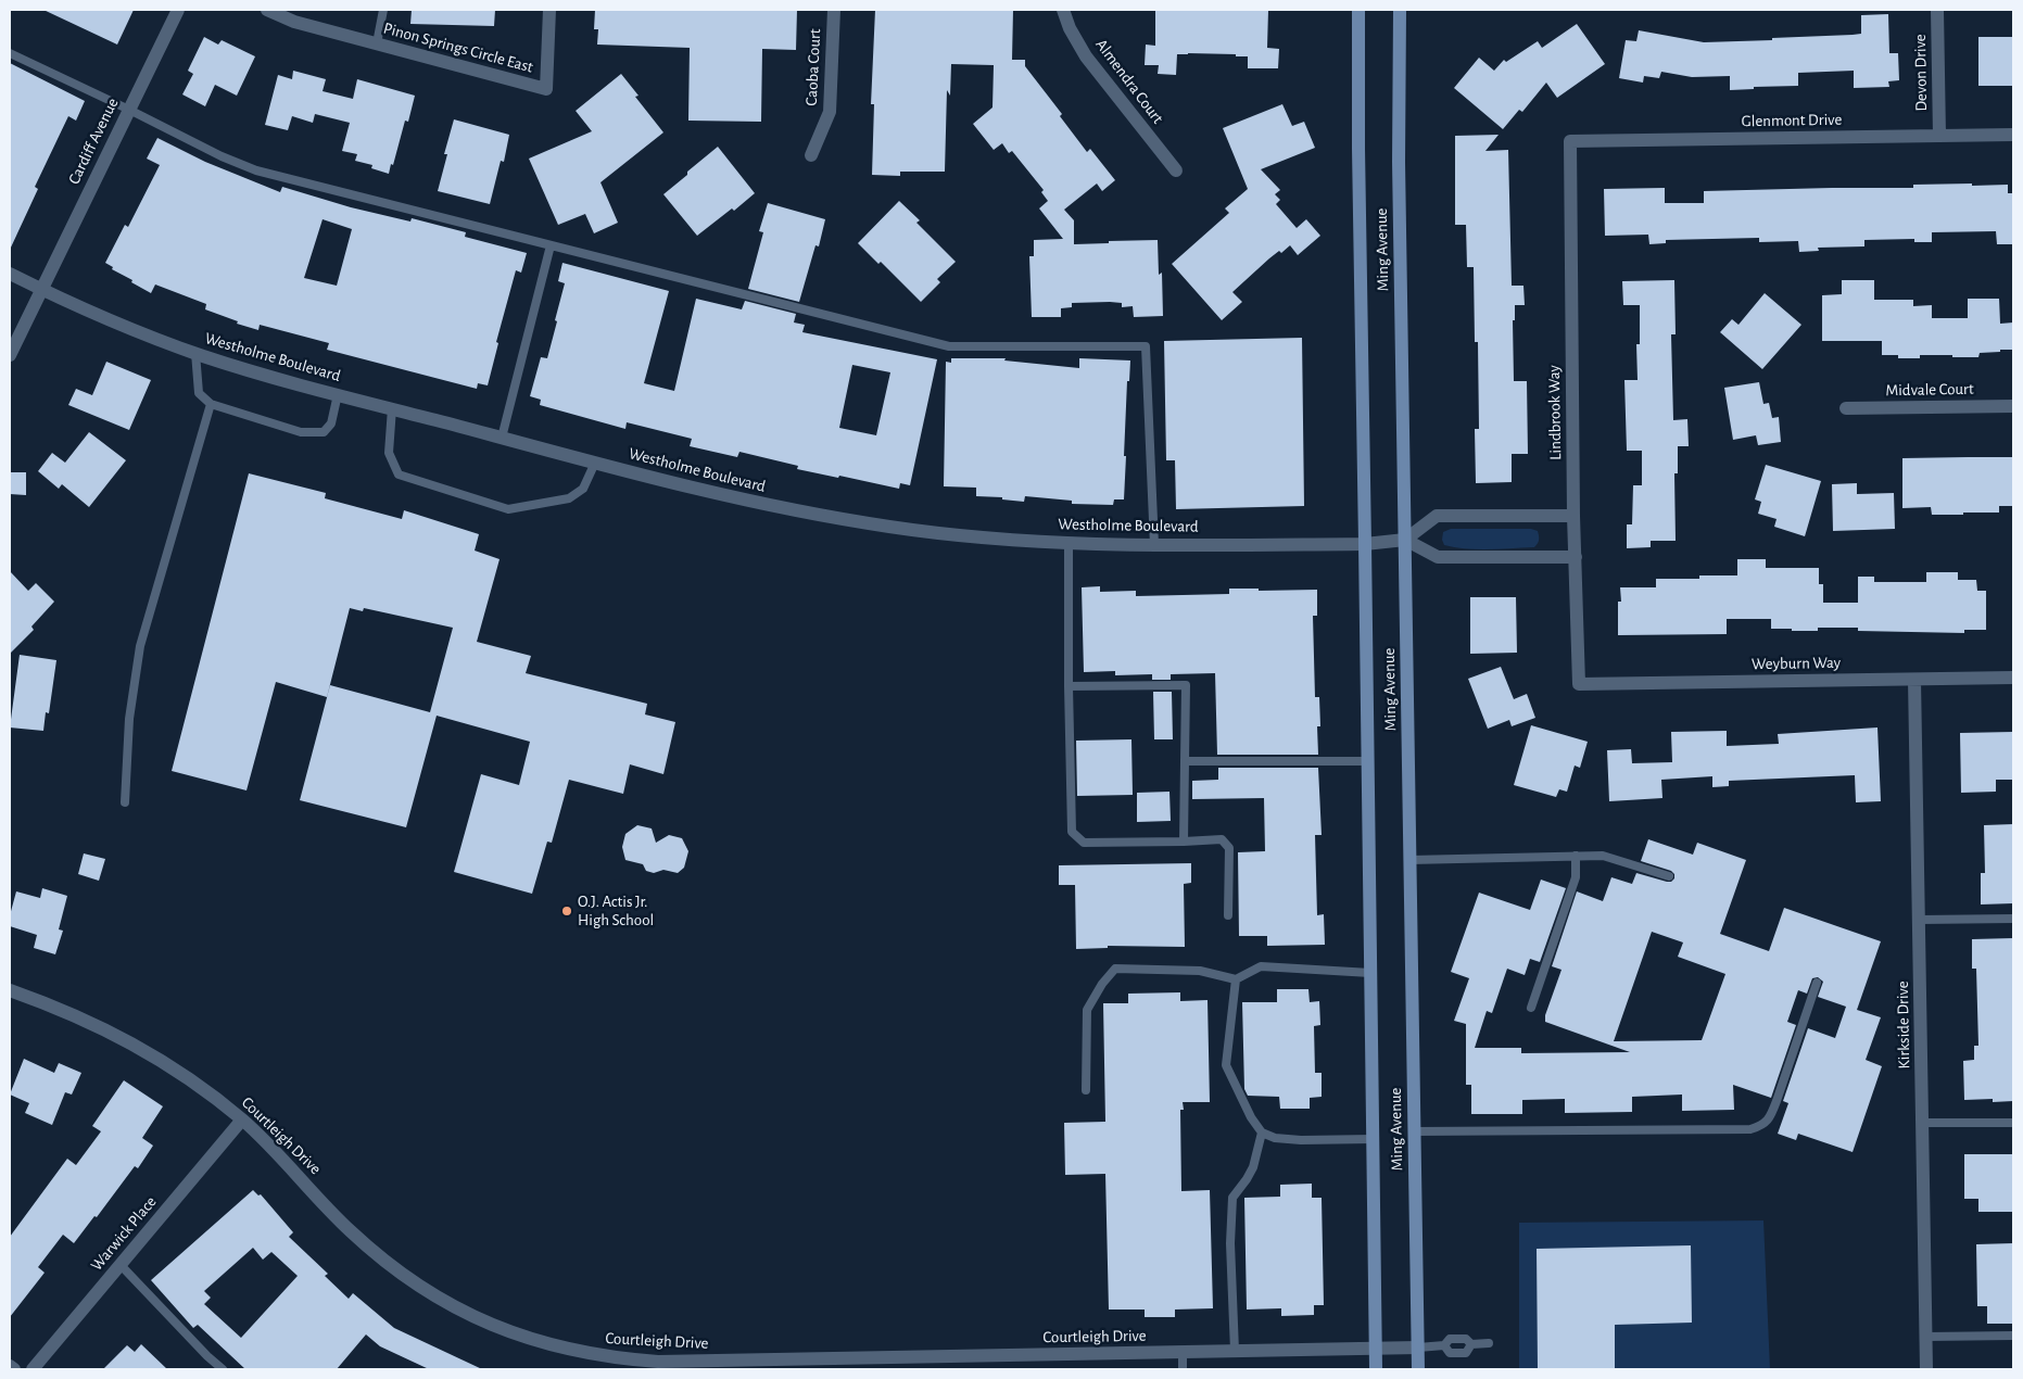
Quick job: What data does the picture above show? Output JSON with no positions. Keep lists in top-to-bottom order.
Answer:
{
  "streets": {
    "main road": ["Ming Avenue"],
    "street": [
      "Pinon Springs Circle East",
      "Caoba Court",
      "Devon Drive",
      "Almendra Court",
      "Glenmont Drive",
      "Cardiff Avenue",
      "Westholme Boulevard",
      "Midvale Court",
      "Lindbrook Way",
      "Weyburn Way",
      "Kirkside Drive",
      "Courtleigh Drive",
      "Warwick Place"
    ]
  },
  "crossings": [
    ["Devon Drive", "Glenmont Drive"],
    ["Glenmont Drive", "Lindbrook Way"],
    ["Cardiff Avenue", "Westholme Boulevard"],
    ["Ming Avenue", "Westholme Boulevard"],
    ["Ming Avenue", "Courtleigh Drive"],
    ["Lindbrook Way", "Weyburn Way"],
    ["Weyburn Way", "Kirkside Drive"],
    ["Courtleigh Drive", "Warwick Place"]
  ],
  "places": ["O.J. Actis Jr. High School"]
}
